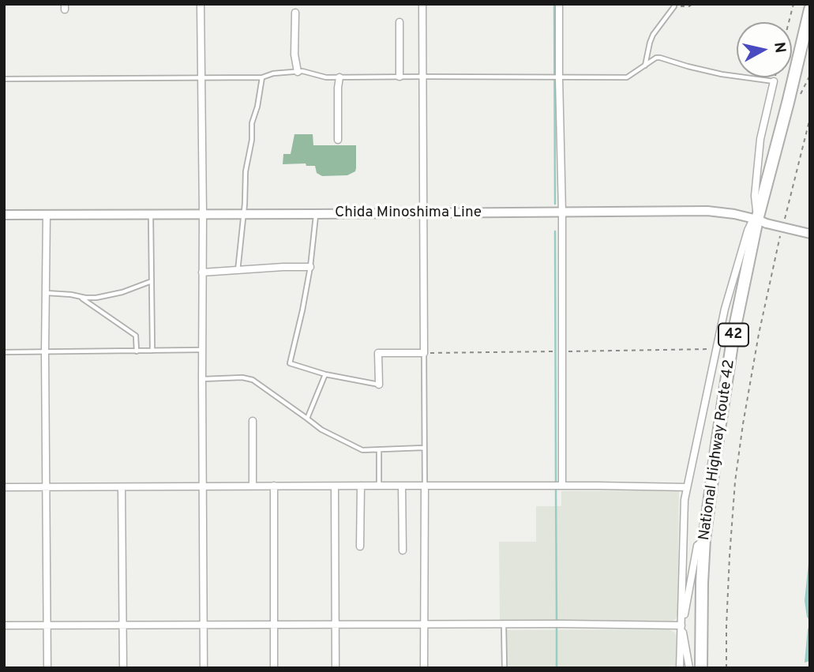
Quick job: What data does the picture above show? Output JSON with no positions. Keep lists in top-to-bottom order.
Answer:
{
  "streets": {
    "highway": ["42", "National Highway Route 42"],
    "main road": ["Chida Minoshima Line"]
  },
  "crossings": [
    ["Chida Minoshima Line", "National Highway Route 42"]
  ],
  "north": "right"
}
